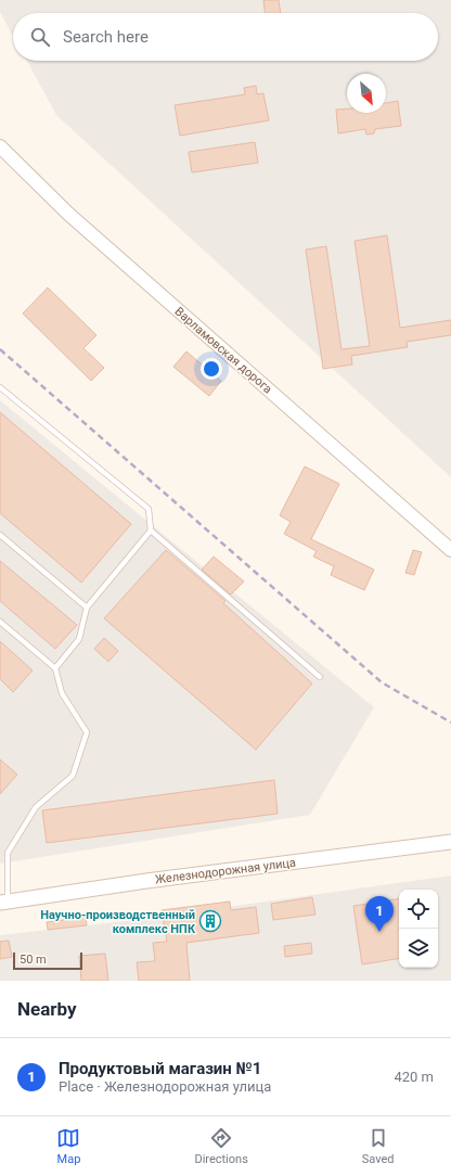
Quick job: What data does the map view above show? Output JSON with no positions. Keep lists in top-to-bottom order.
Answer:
{
  "streets": {
    "main road": ["Железнодорожная улица"],
    "street": ["Варламовская дорога"]
  },
  "places": {
    "building": ["Научно-производственный комплекс НПК"]
  },
  "scale_bar": "50 m",
  "north": "bottom right",
  "page": {
    "search": "Search here",
    "pins": "1",
    "scale": "50 m",
    "heading": "Nearby",
    "list": [
      {
        "mark": "1",
        "name": "Продуктовый магазин №1",
        "note": "Place · Железнодорожная улица",
        "value": "420 m"
      }
    ],
    "nav": ["Map", "Directions", "Saved"]
  }
}
